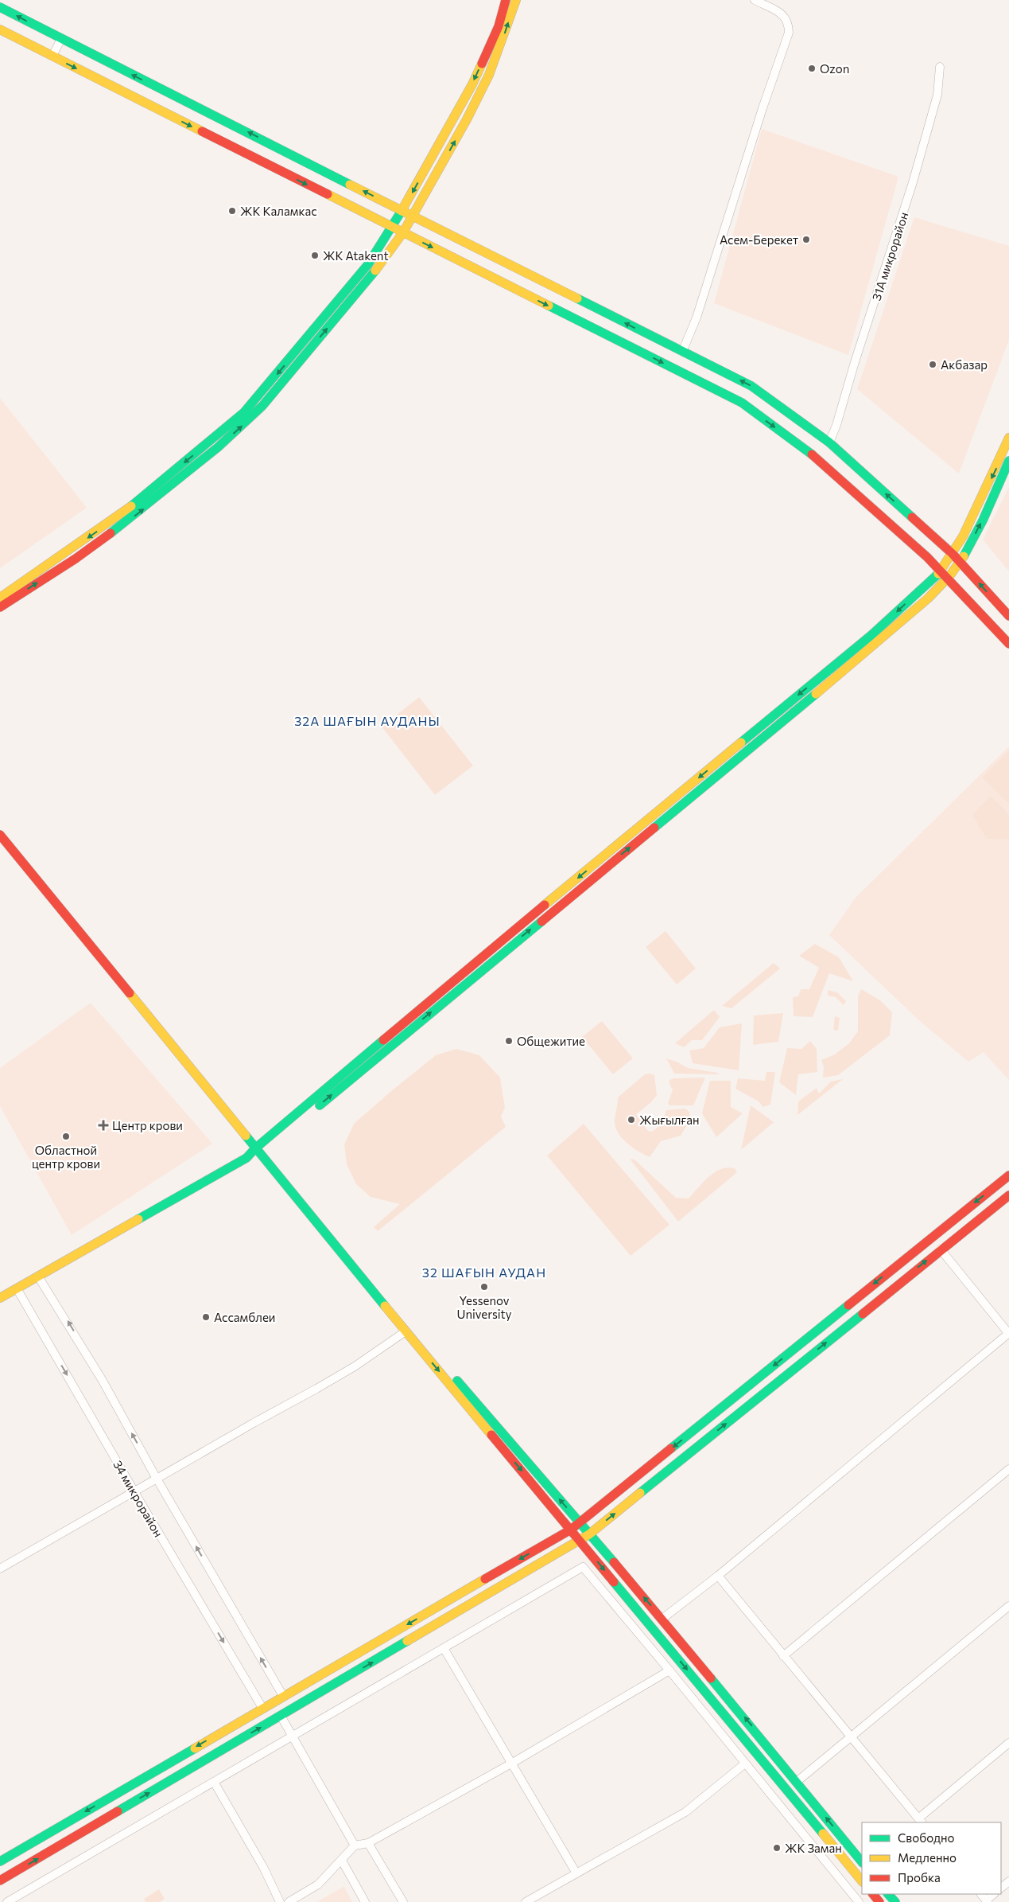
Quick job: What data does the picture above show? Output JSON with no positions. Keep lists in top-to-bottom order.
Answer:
{
  "streets": {
    "street": ["31А микрорайон", "34 микрорайон"]
  },
  "districts": ["32А ШАҒЫН АУДАНЫ", "32 ШАҒЫН АУДАН"],
  "places": {
    "other": [
      "Ozon",
      "ЖК Каламкас",
      "Асем-Берекет",
      "ЖК Atakent",
      "Акбазар",
      "Общежитие",
      "Жығылған",
      "Областной центр крови",
      "Yessenov University",
      "Ассамблеи",
      "ЖК Заман"
    ],
    "health": ["Центр крови"]
  },
  "legend": ["Свободно", "Медленно", "Пробка"]
}
